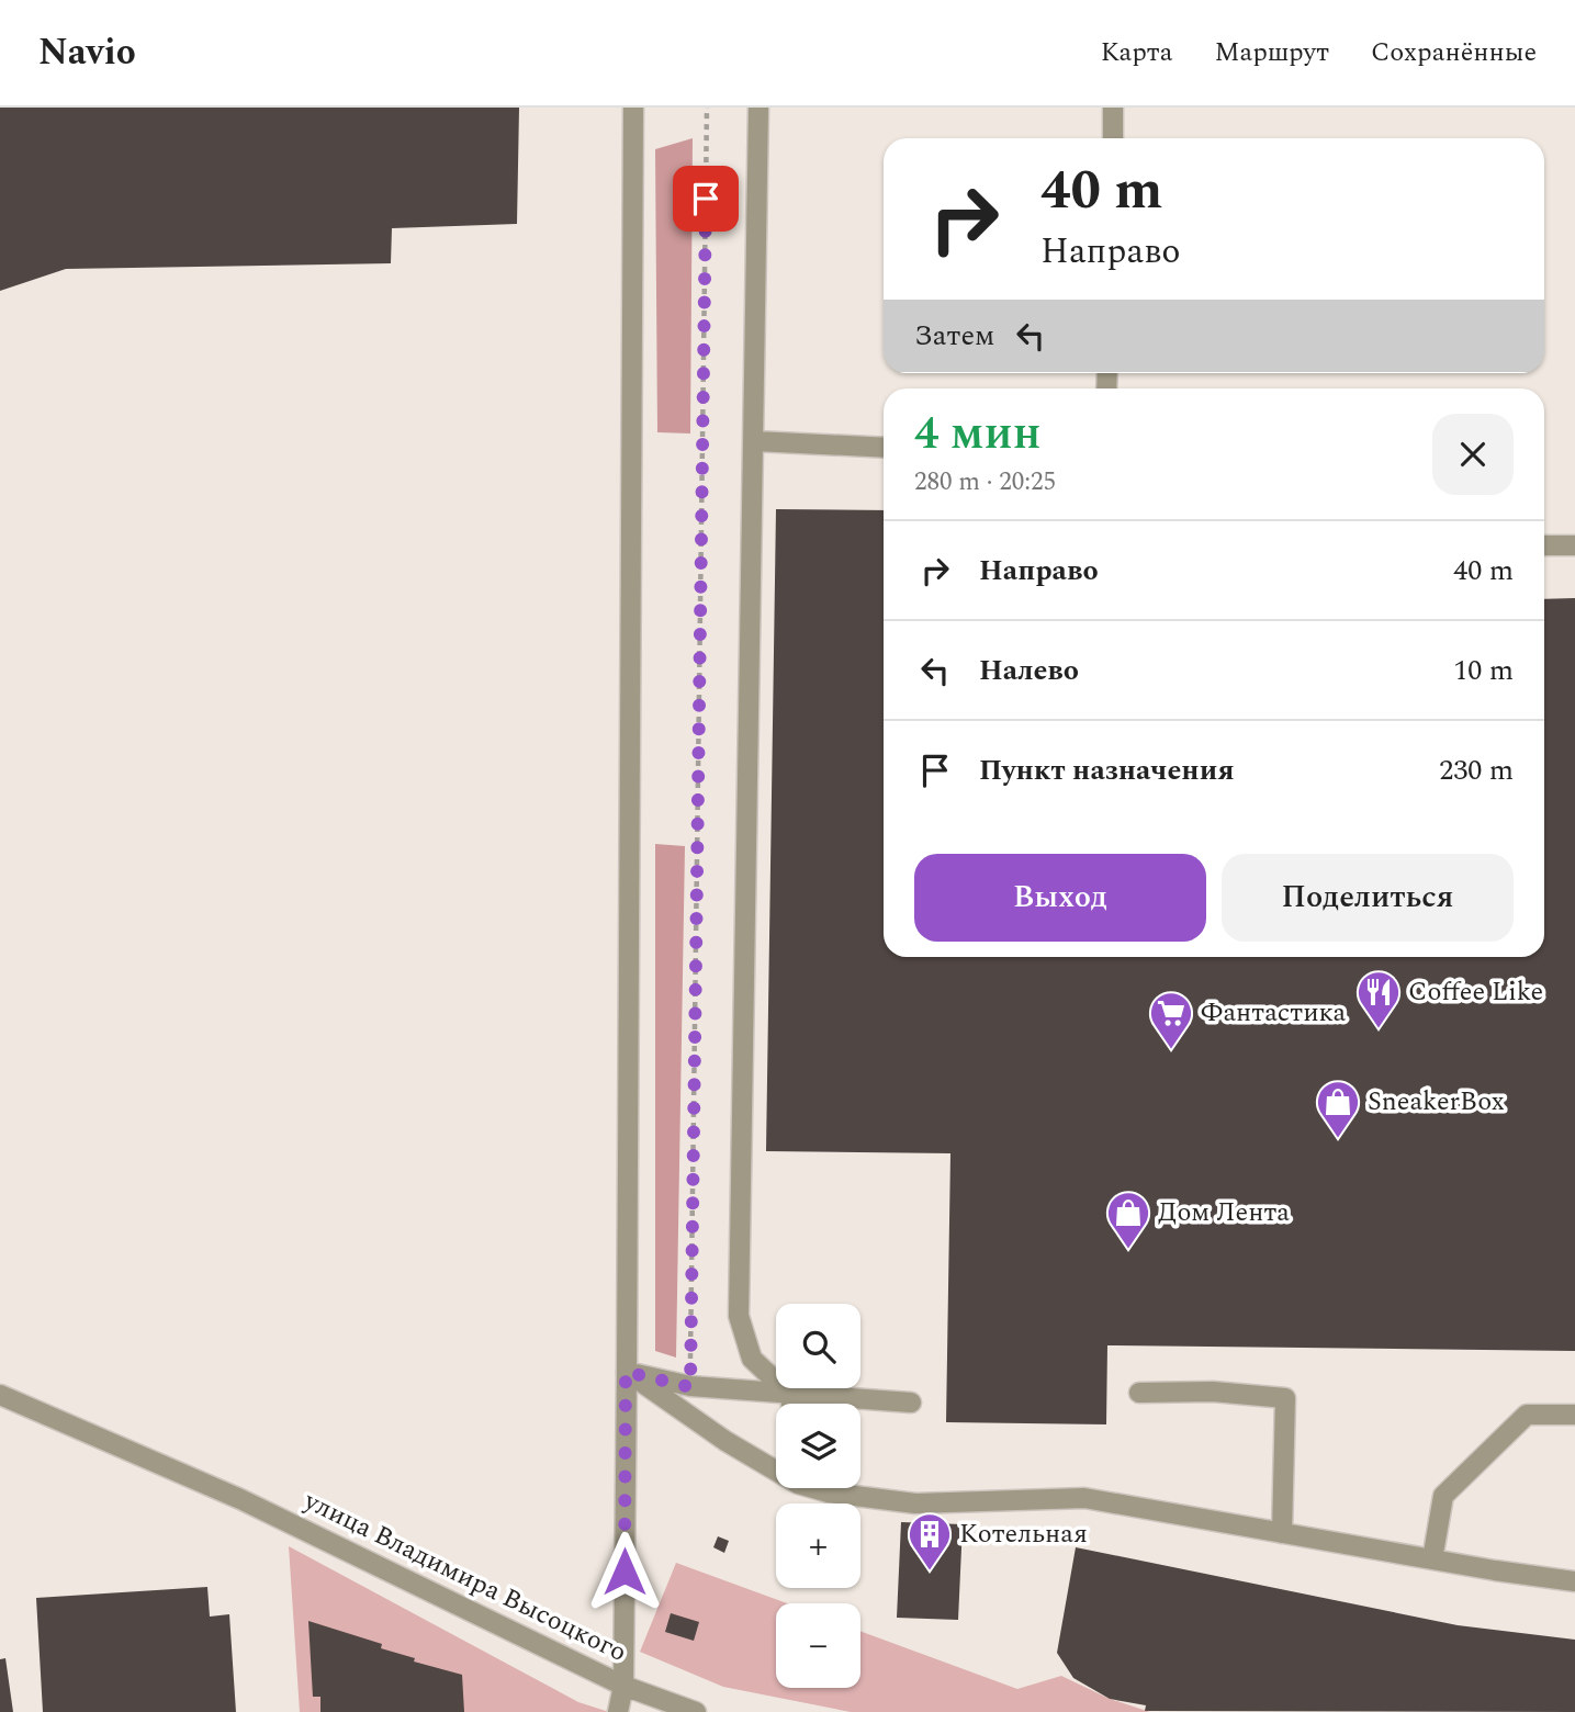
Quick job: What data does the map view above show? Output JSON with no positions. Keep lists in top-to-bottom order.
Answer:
{
  "streets": {
    "street": ["улица Владимира Высоцкого"]
  },
  "places": {
    "restaurant": ["Coffee Like"],
    "supermarket": ["Фантастика"],
    "shop": ["SneakerBox", "Дом Лента"],
    "building": ["Котельная"]
  },
  "page": {
    "header": "Navio",
    "nav": ["Карта", "Маршрут", "Сохранённые"],
    "turn": ["40 m", "Направо"],
    "then": "Затем",
    "heading": ["4 мин", "280 m · 20:25"],
    "list": [
      {
        "name": "Направо",
        "value": "40 m"
      },
      {
        "name": "Налево",
        "value": "10 m"
      },
      {
        "name": "Пункт назначения",
        "value": "230 m"
      }
    ],
    "buttons": ["Выход", "Поделиться"],
    "map_buttons": ["+", "−"]
  }
}
